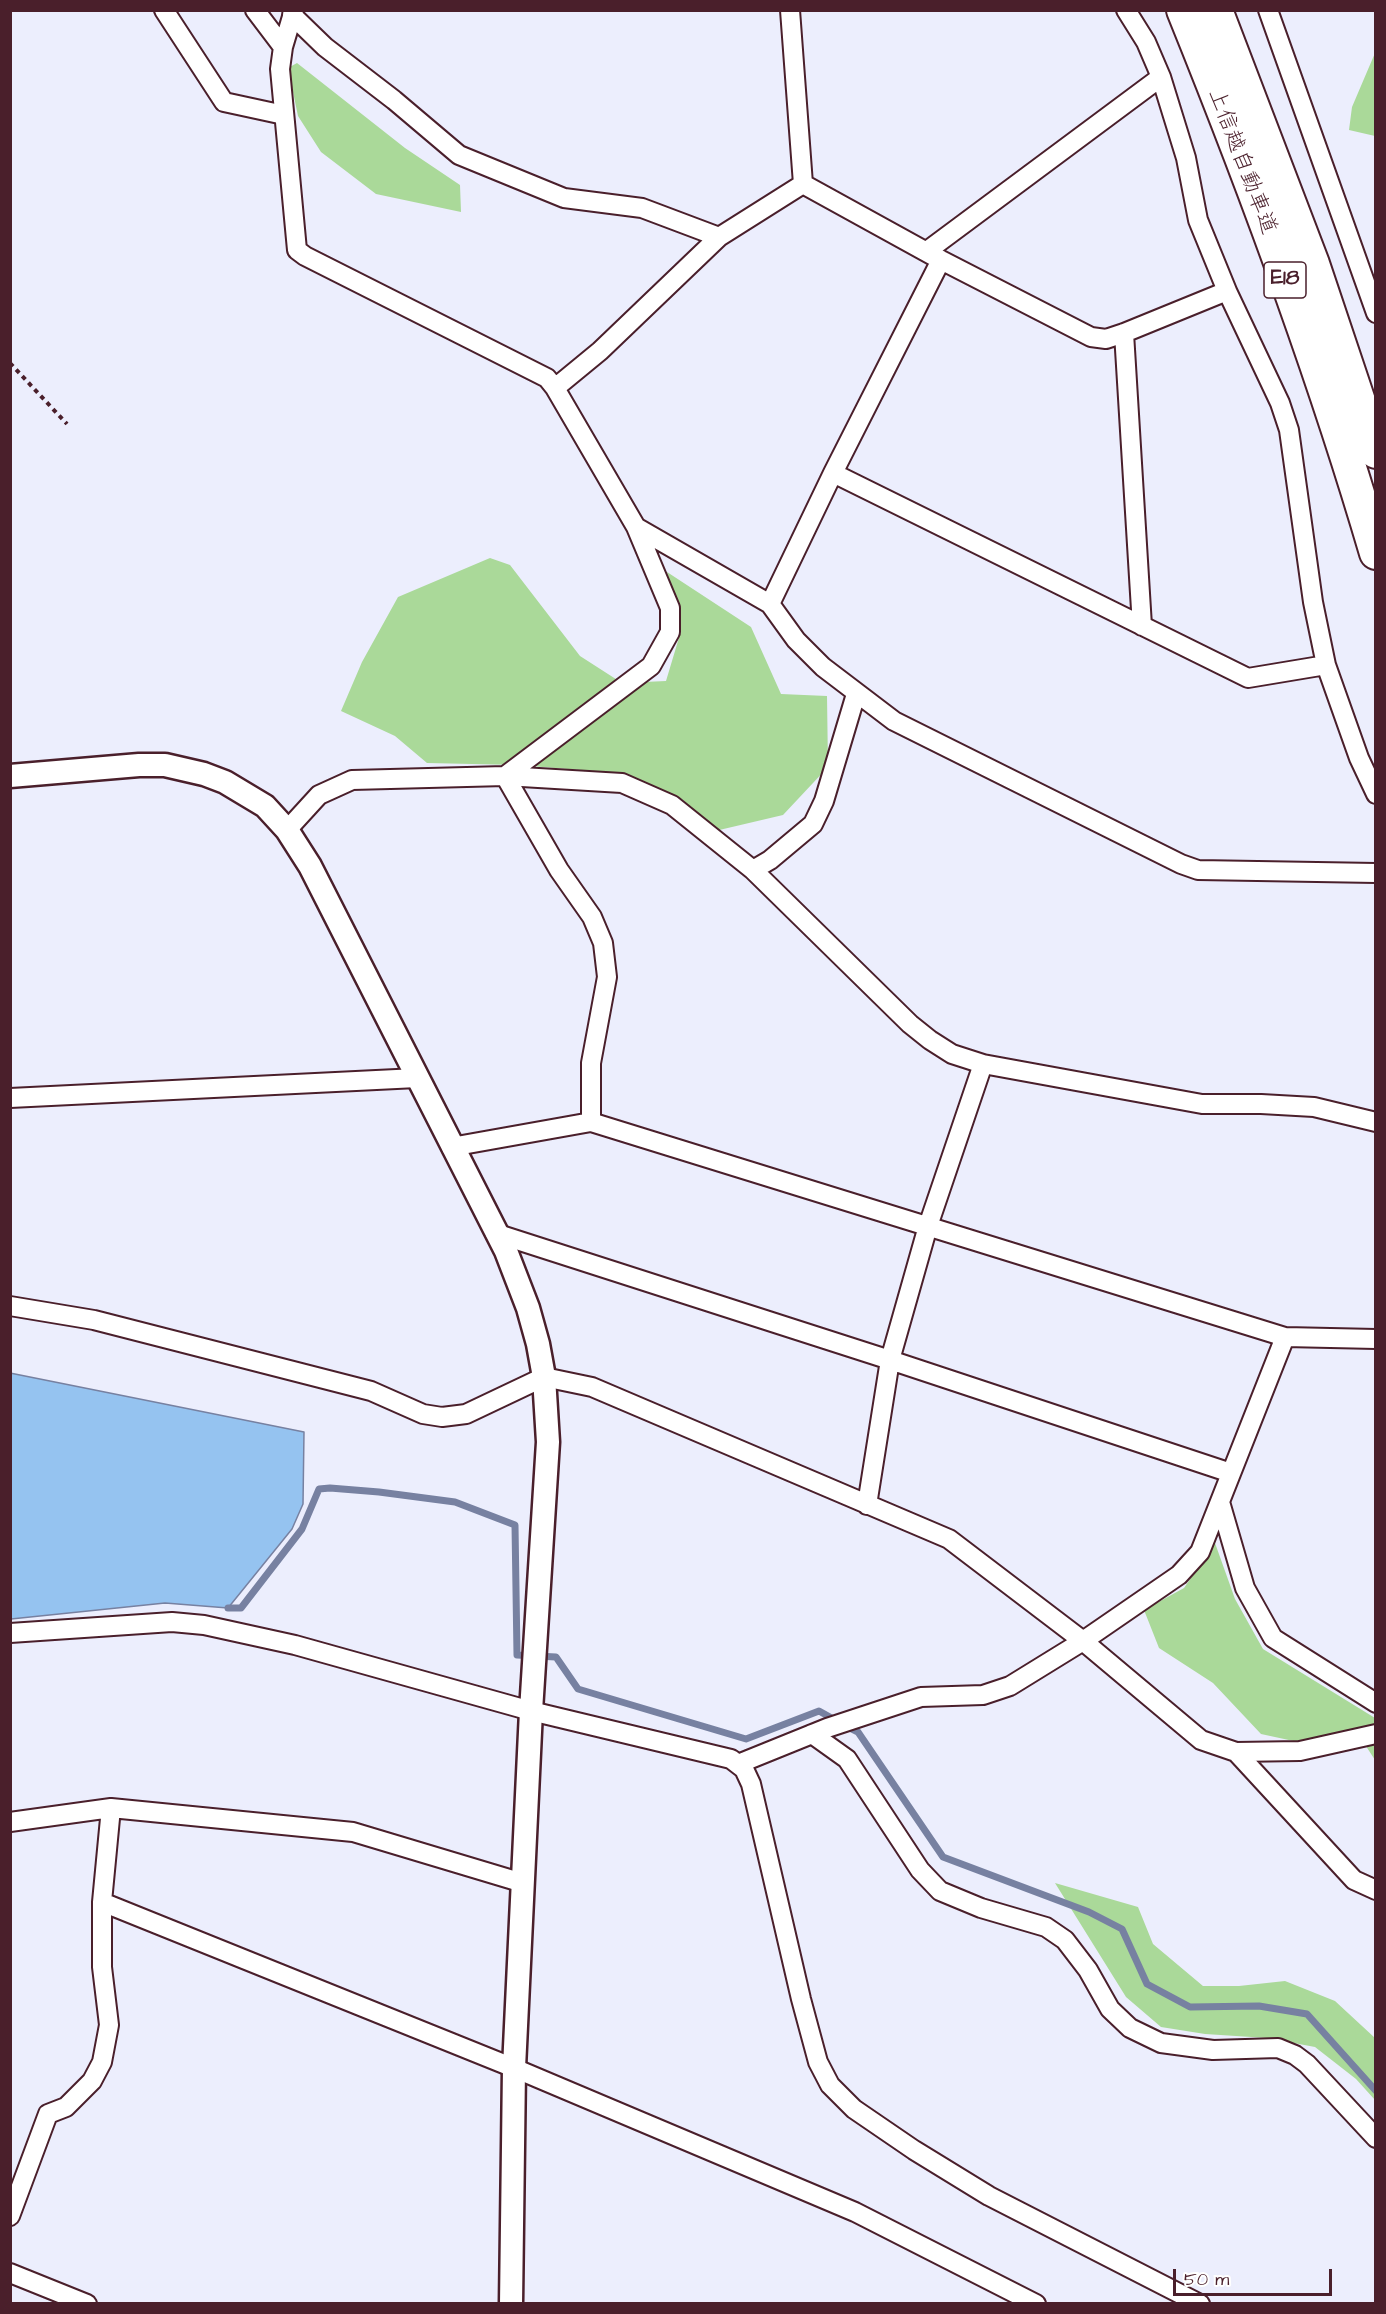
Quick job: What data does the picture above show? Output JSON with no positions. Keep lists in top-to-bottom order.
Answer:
{
  "streets": {
    "highway": ["上信越自動車道", "E18"]
  },
  "scale_bar": "50 m"
}
